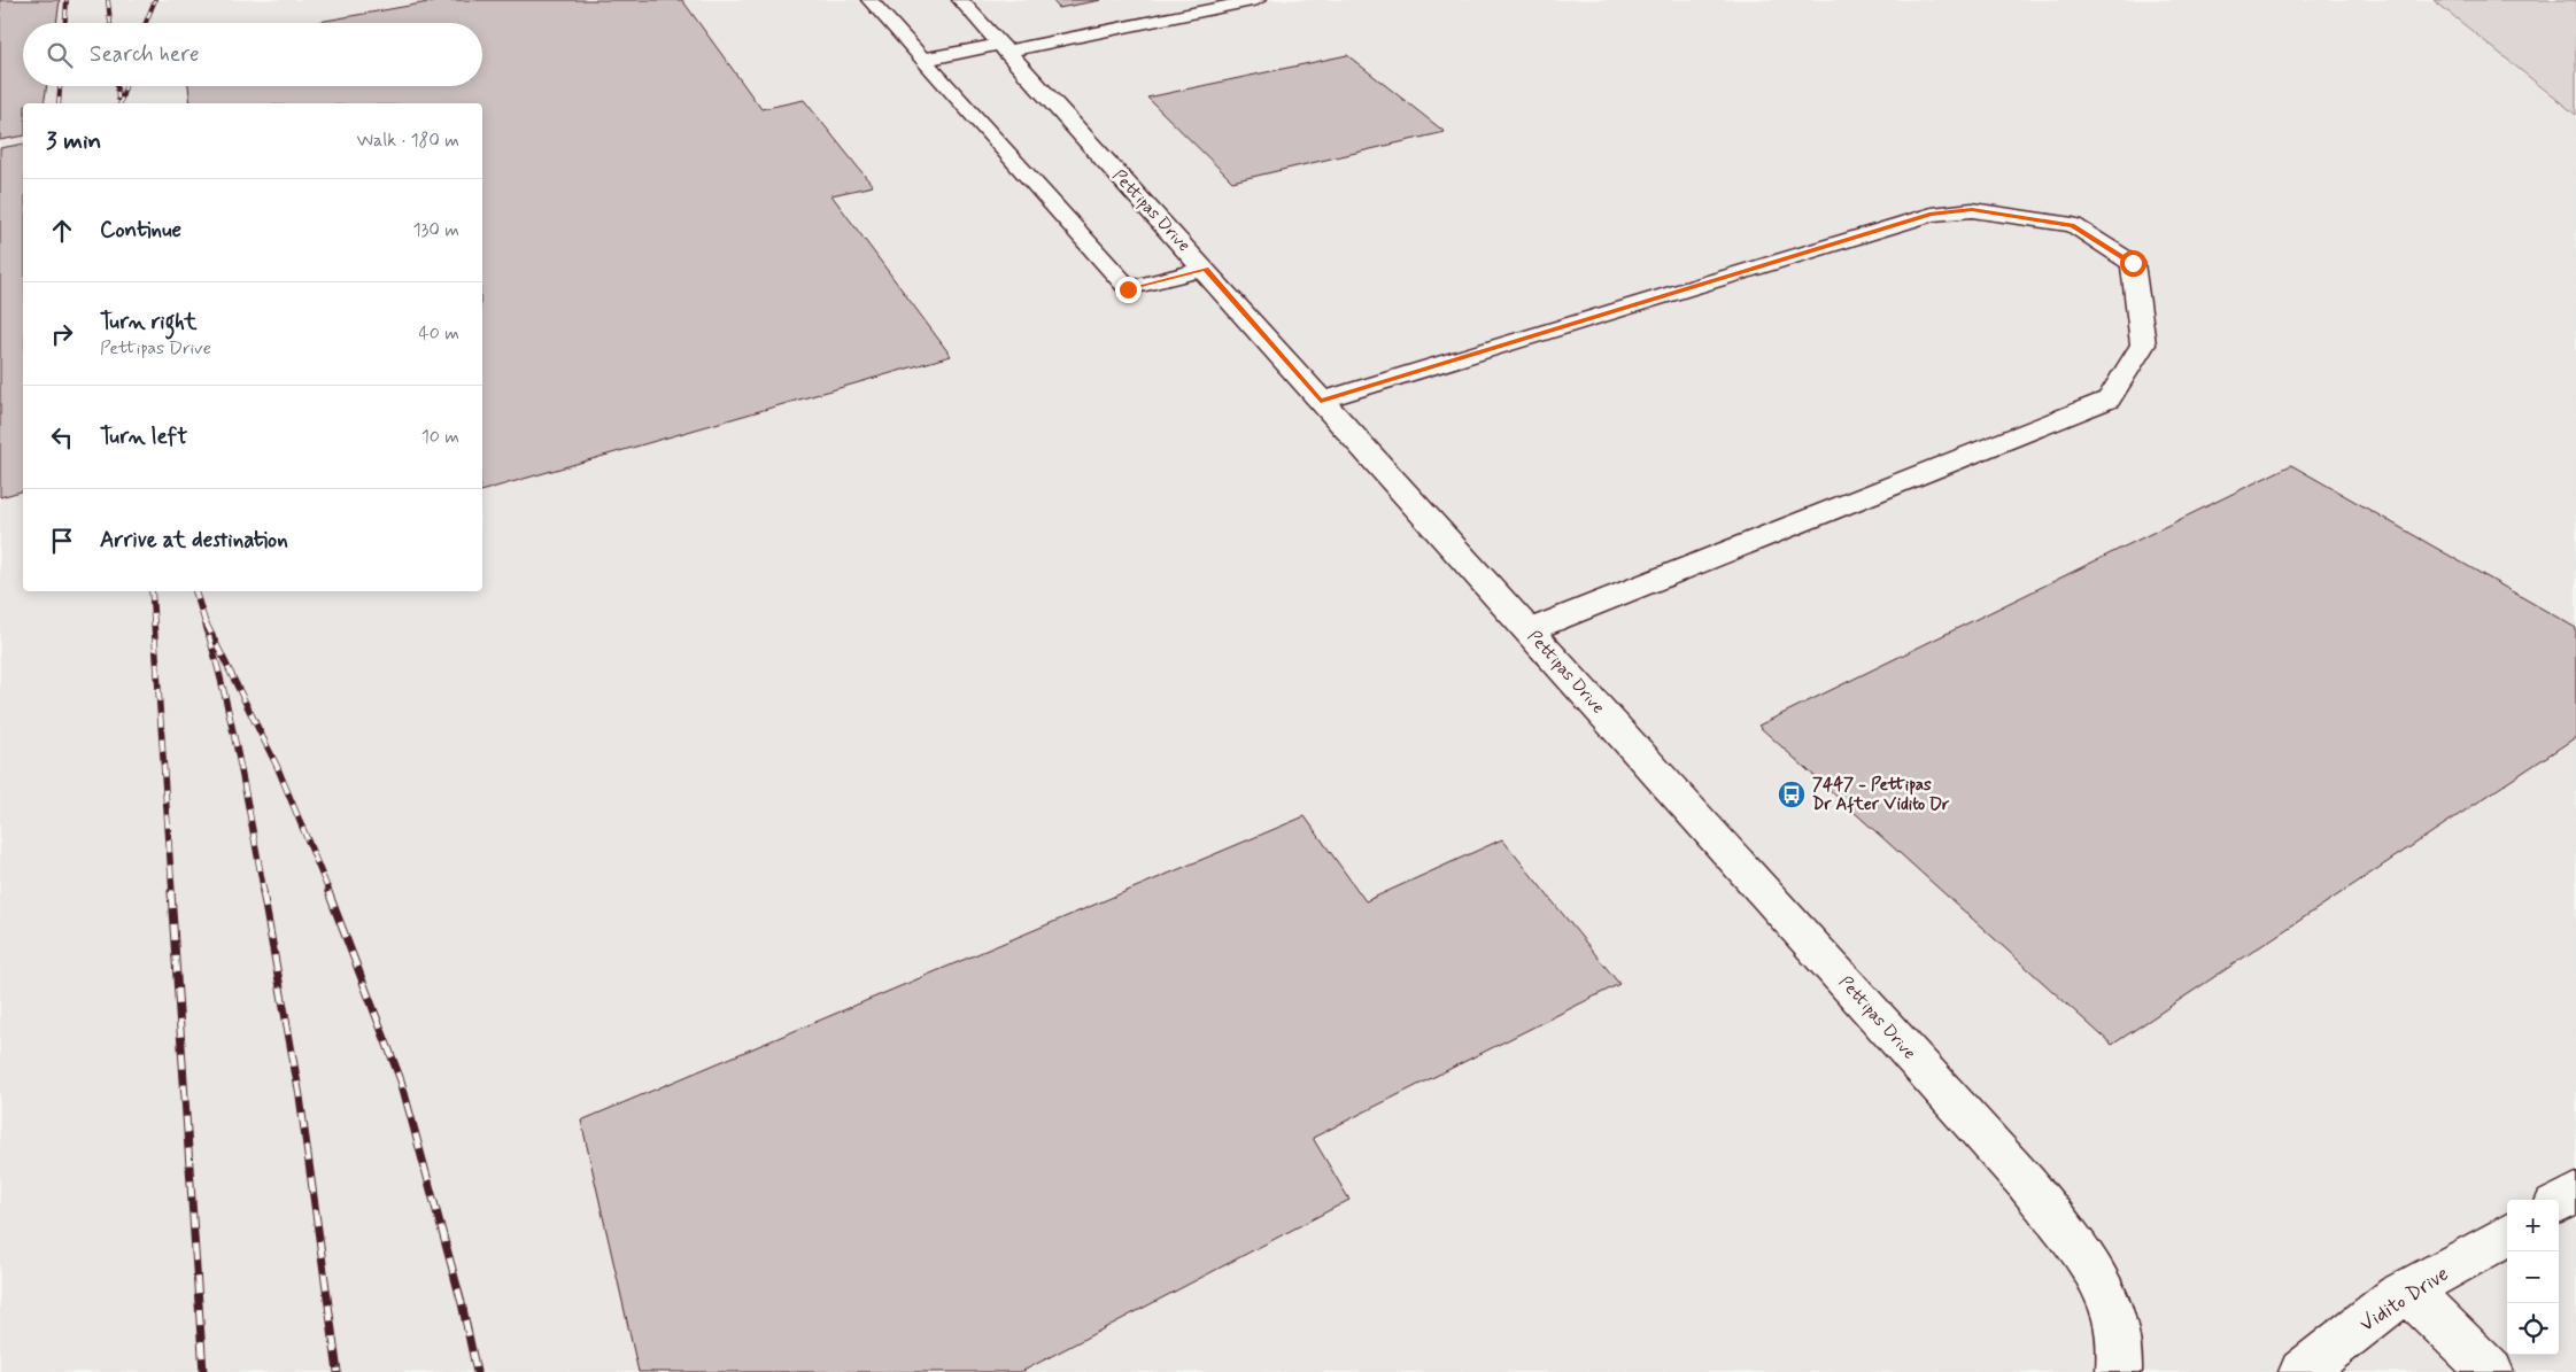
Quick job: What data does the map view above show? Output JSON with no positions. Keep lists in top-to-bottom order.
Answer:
{
  "streets": {
    "street": ["Pettipas Drive", "Vidito Drive"]
  },
  "places": {
    "bus stop": ["7447 - Pettipas Dr After Vidito Dr"]
  },
  "page": {
    "search": "Search here",
    "heading": ["3 min", "Walk · 180 m"],
    "list": [
      ["Continue", "130 m"],
      ["Turn right", "Pettipas Drive", "40 m"],
      ["Turn left", "10 m"],
      "Arrive at destination"
    ],
    "map_buttons": ["+", "−"]
  }
}
